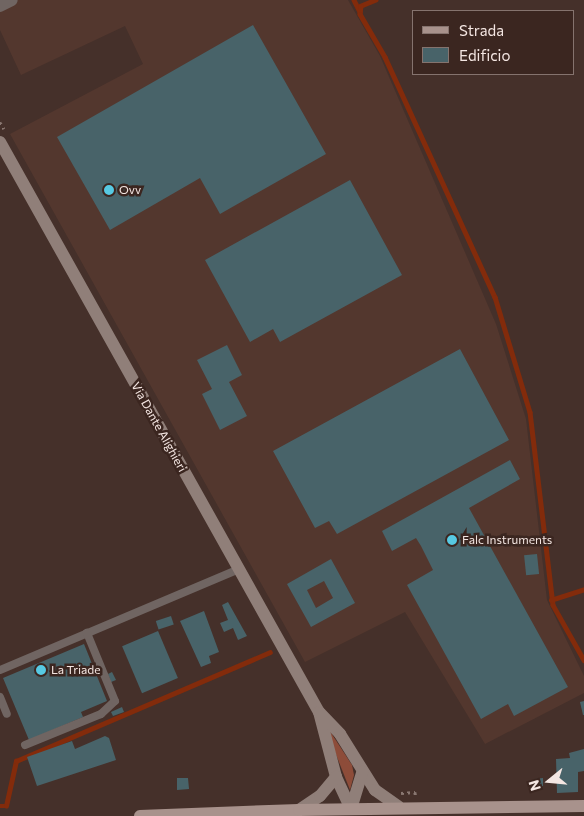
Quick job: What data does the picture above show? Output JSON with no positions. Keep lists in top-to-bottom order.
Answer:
{
  "streets": {
    "street": ["Via Dante Alighieri"]
  },
  "places": ["Ovv", "Falc Instruments", "La Triade"],
  "legend": ["Strada", "Edificio"],
  "north": "left"
}
